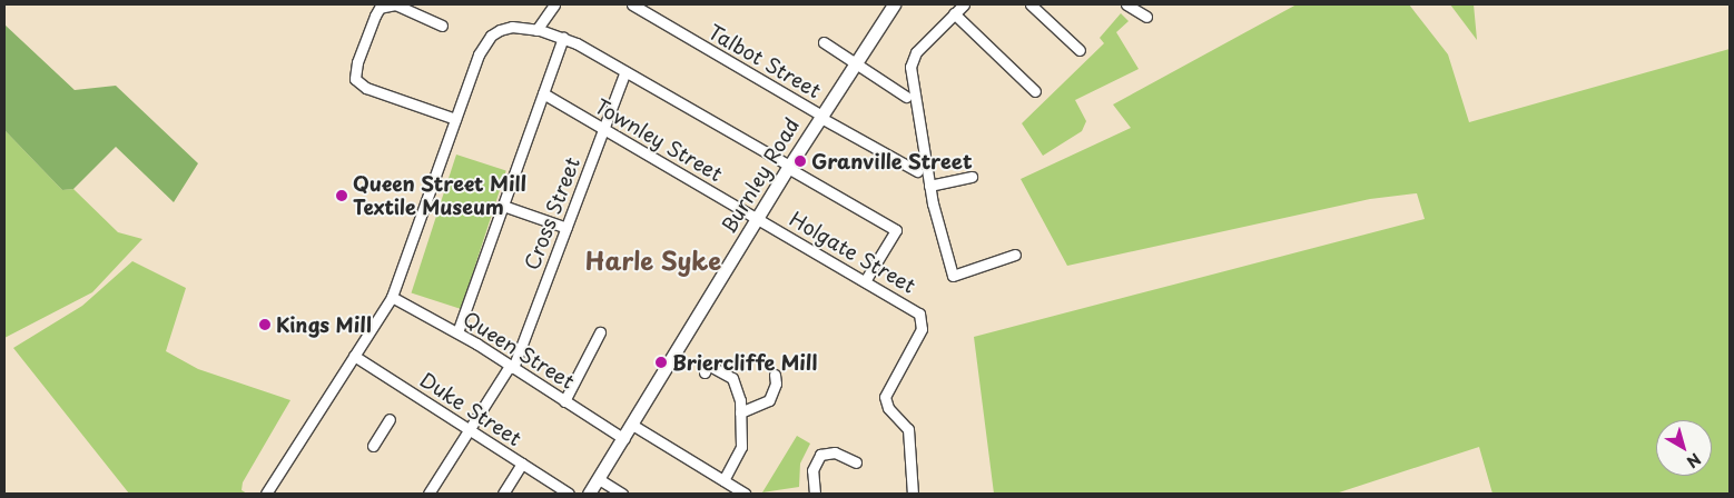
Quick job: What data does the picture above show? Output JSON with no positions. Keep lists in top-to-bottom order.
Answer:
{
  "streets": {
    "street": [
      "Talbot Street",
      "Townley Street",
      "Burnley Road",
      "Cross Street",
      "Holgate Street",
      "Queen Street",
      "Duke Street"
    ]
  },
  "crossings": [
    ["Talbot Street", "Burnley Road"],
    ["Townley Street", "Burnley Road"],
    ["Townley Street", "Cross Street"],
    ["Townley Street", "Holgate Street"],
    ["Burnley Road", "Holgate Street"],
    ["Burnley Road", "Queen Street"],
    ["Cross Street", "Queen Street"],
    ["Cross Street", "Duke Street"]
  ],
  "districts": ["Harle Syke"],
  "places": [
    "Granville Street",
    "Queen Street Mill Textile Museum",
    "Kings Mill",
    "Briercliffe Mill"
  ],
  "north": "bottom right"
}
